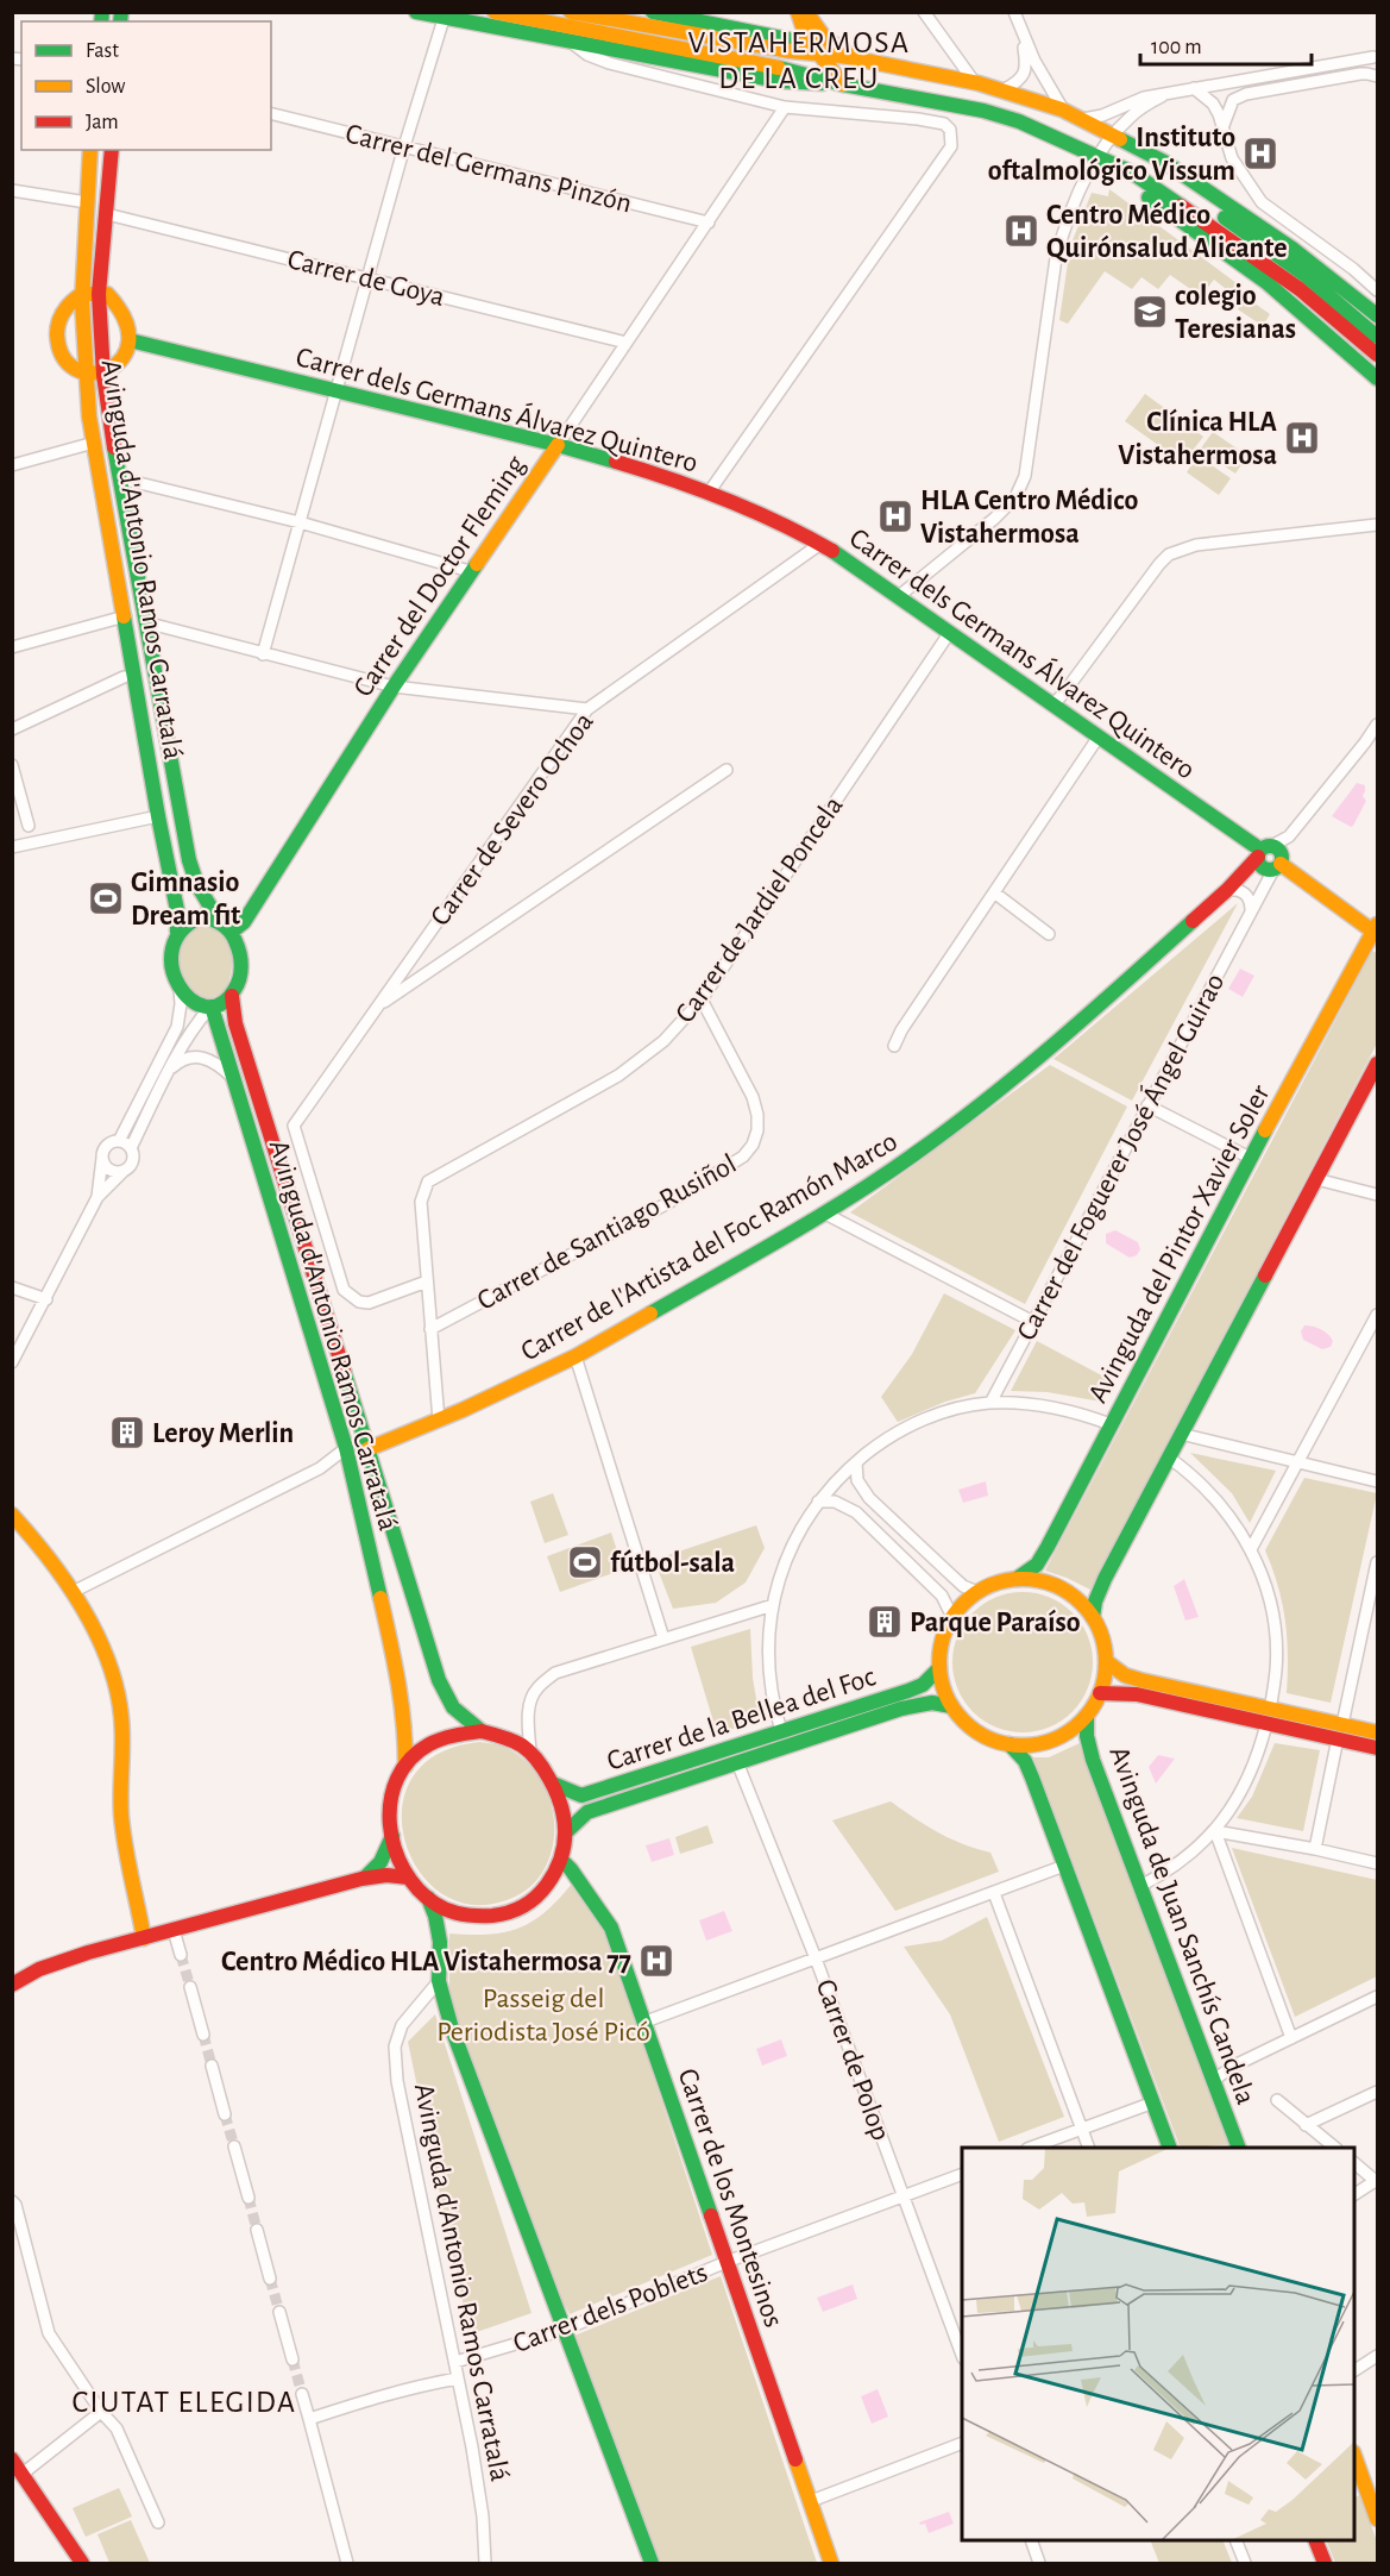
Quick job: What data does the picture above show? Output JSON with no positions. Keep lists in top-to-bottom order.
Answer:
{
  "streets": {
    "main road": [
      "Carrer dels Germans Álvarez Quintero",
      "Avinguda d'Antonio Ramos Carratalá",
      "Carrer del Doctor Fleming",
      "Avinguda del Pintor Xavier Soler",
      "Carrer de l'Artista del Foc Ramón Marco",
      "Carrer de la Bellea del Foc",
      "Avinguda de Juan Sanchís Candela",
      "Carrer de los Montesinos"
    ],
    "street": [
      "Carrer del Germans Pinzón",
      "Carrer de Goya",
      "Carrer de Severo Ochoa",
      "Carrer de Jardiel Poncela",
      "Carrer del Foguerer José Ángel Guirao",
      "Carrer de Santiago Rusiñol",
      "Carrer de Polop",
      "Carrer dels Poblets"
    ]
  },
  "crossings": [
    ["Carrer del Germans Pinzón", "Carrer del Doctor Fleming"],
    ["Carrer de Goya", "Avinguda d'Antonio Ramos Carratalá"],
    ["Carrer de Goya", "Carrer del Doctor Fleming"],
    ["Carrer dels Germans Álvarez Quintero", "Carrer del Doctor Fleming"],
    ["Carrer dels Germans Álvarez Quintero", "Carrer de Severo Ochoa"],
    ["Carrer dels Germans Álvarez Quintero", "Carrer de Jardiel Poncela"],
    ["Carrer dels Germans Álvarez Quintero", "Carrer del Foguerer José Ángel Guirao"],
    ["Carrer dels Germans Álvarez Quintero", "Avinguda del Pintor Xavier Soler"],
    ["Carrer dels Germans Álvarez Quintero", "Carrer de l'Artista del Foc Ramón Marco"],
    ["Avinguda d'Antonio Ramos Carratalá", "Carrer del Doctor Fleming"],
    ["Avinguda d'Antonio Ramos Carratalá", "Carrer de Severo Ochoa"],
    ["Avinguda d'Antonio Ramos Carratalá", "Carrer de Jardiel Poncela"],
    ["Avinguda d'Antonio Ramos Carratalá", "Carrer de l'Artista del Foc Ramón Marco"],
    ["Avinguda d'Antonio Ramos Carratalá", "Carrer de la Bellea del Foc"],
    ["Avinguda d'Antonio Ramos Carratalá", "Carrer de los Montesinos"],
    ["Avinguda d'Antonio Ramos Carratalá", "Carrer dels Poblets"],
    ["Carrer de Jardiel Poncela", "Carrer de Santiago Rusiñol"],
    ["Carrer de Jardiel Poncela", "Carrer de l'Artista del Foc Ramón Marco"],
    ["Carrer del Foguerer José Ángel Guirao", "Carrer de l'Artista del Foc Ramón Marco"],
    ["Avinguda del Pintor Xavier Soler", "Carrer de la Bellea del Foc"],
    ["Avinguda del Pintor Xavier Soler", "Avinguda de Juan Sanchís Candela"],
    ["Carrer de la Bellea del Foc", "Avinguda de Juan Sanchís Candela"],
    ["Carrer de la Bellea del Foc", "Carrer de Polop"],
    ["Carrer de la Bellea del Foc", "Carrer de los Montesinos"],
    ["Carrer de Polop", "Carrer dels Poblets"],
    ["Carrer de los Montesinos", "Carrer dels Poblets"]
  ],
  "districts": ["VISTAHERMOSA DE LA CREU", "CIUTAT ELEGIDA"],
  "parks": ["Passeig del Periodista José Picó"],
  "places": {
    "hospital": [
      "Instituto oftalmológico Vissum",
      "Centro Médico Quirónsalud Alicante",
      "Clínica HLA Vistahermosa",
      "HLA Centro Médico Vistahermosa",
      "Centro Médico HLA Vistahermosa 77"
    ],
    "school or university": ["colegio Teresianas"],
    "sports": ["Gimnasio Dream fit", "fútbol-sala"],
    "building": ["Leroy Merlin", "Parque Paraíso"]
  },
  "legend": ["Fast", "Slow", "Jam"],
  "scale_bar": "100 m"
}
